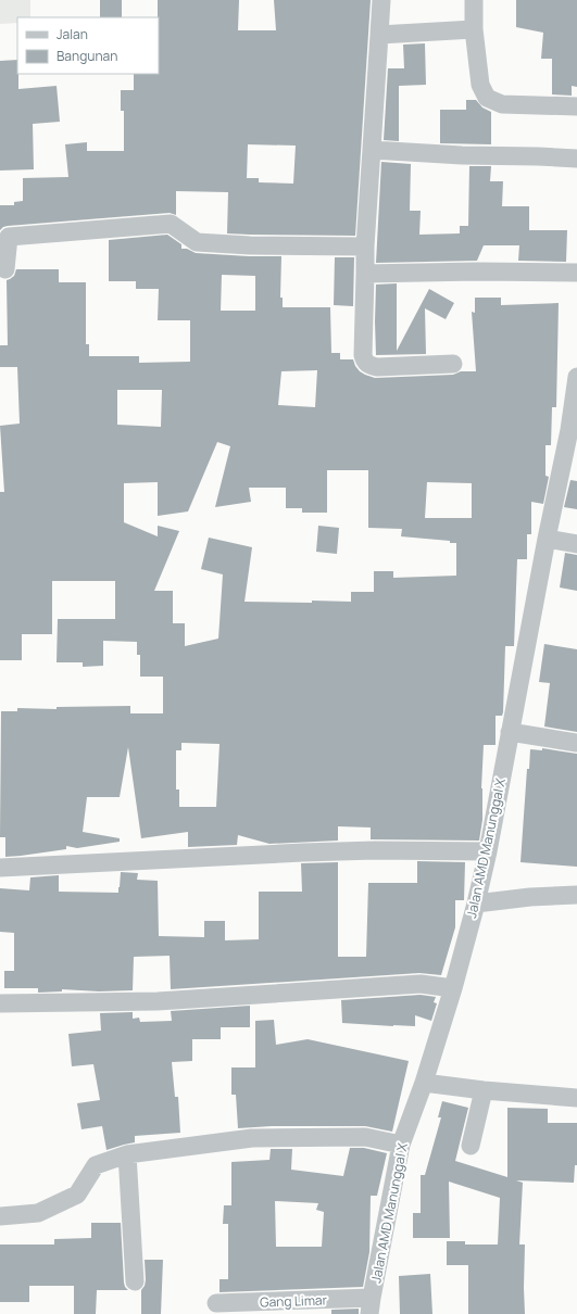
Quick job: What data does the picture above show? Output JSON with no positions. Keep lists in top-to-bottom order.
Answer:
{
  "streets": {
    "street": ["Jalan AMD Manunggal X", "Gang Limar"]
  },
  "crossings": [
    ["Jalan AMD Manunggal X", "Gang Limar"]
  ],
  "legend": ["Jalan", "Bangunan"]
}
